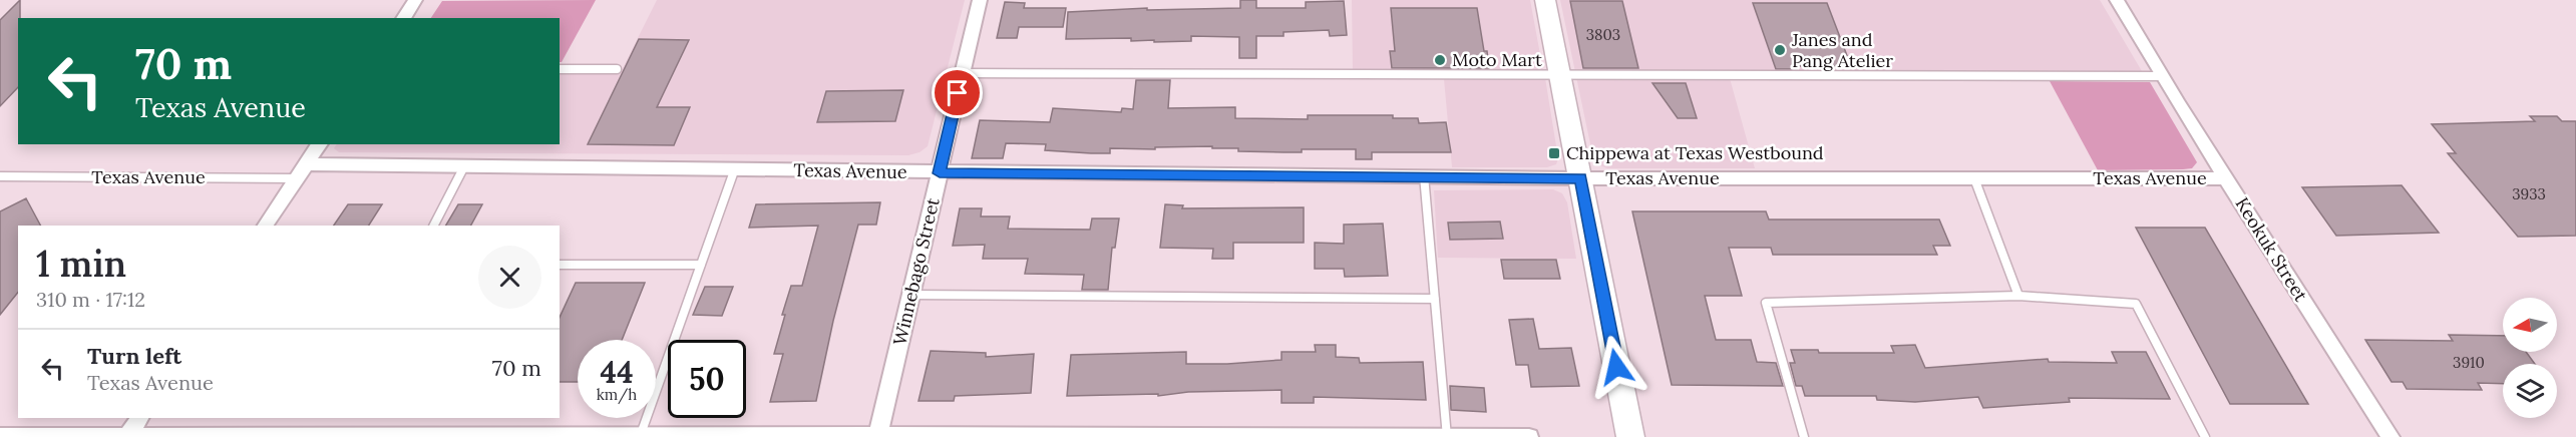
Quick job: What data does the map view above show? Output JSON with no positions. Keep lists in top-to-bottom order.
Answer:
{
  "streets": {
    "street": ["Texas Avenue", "Keokuk Street", "Winnebago Street"]
  },
  "crossings": [
    ["Texas Avenue", "Keokuk Street"],
    ["Texas Avenue", "Winnebago Street"]
  ],
  "places": {
    "other": ["Janes and Pang Atelier", "Moto Mart"],
    "transit": ["Chippewa at Texas Westbound"]
  },
  "house_numbers": ["3803", "3933", "3910"],
  "north": "left",
  "page": {
    "turn": ["70 m", "Texas Avenue"],
    "heading": ["1 min", "310 m · 17:12"],
    "list": [
      {
        "name": "Turn left",
        "note": "Texas Avenue",
        "value": "70 m"
      }
    ],
    "speed": "44 km/h",
    "limit": "50"
  }
}
